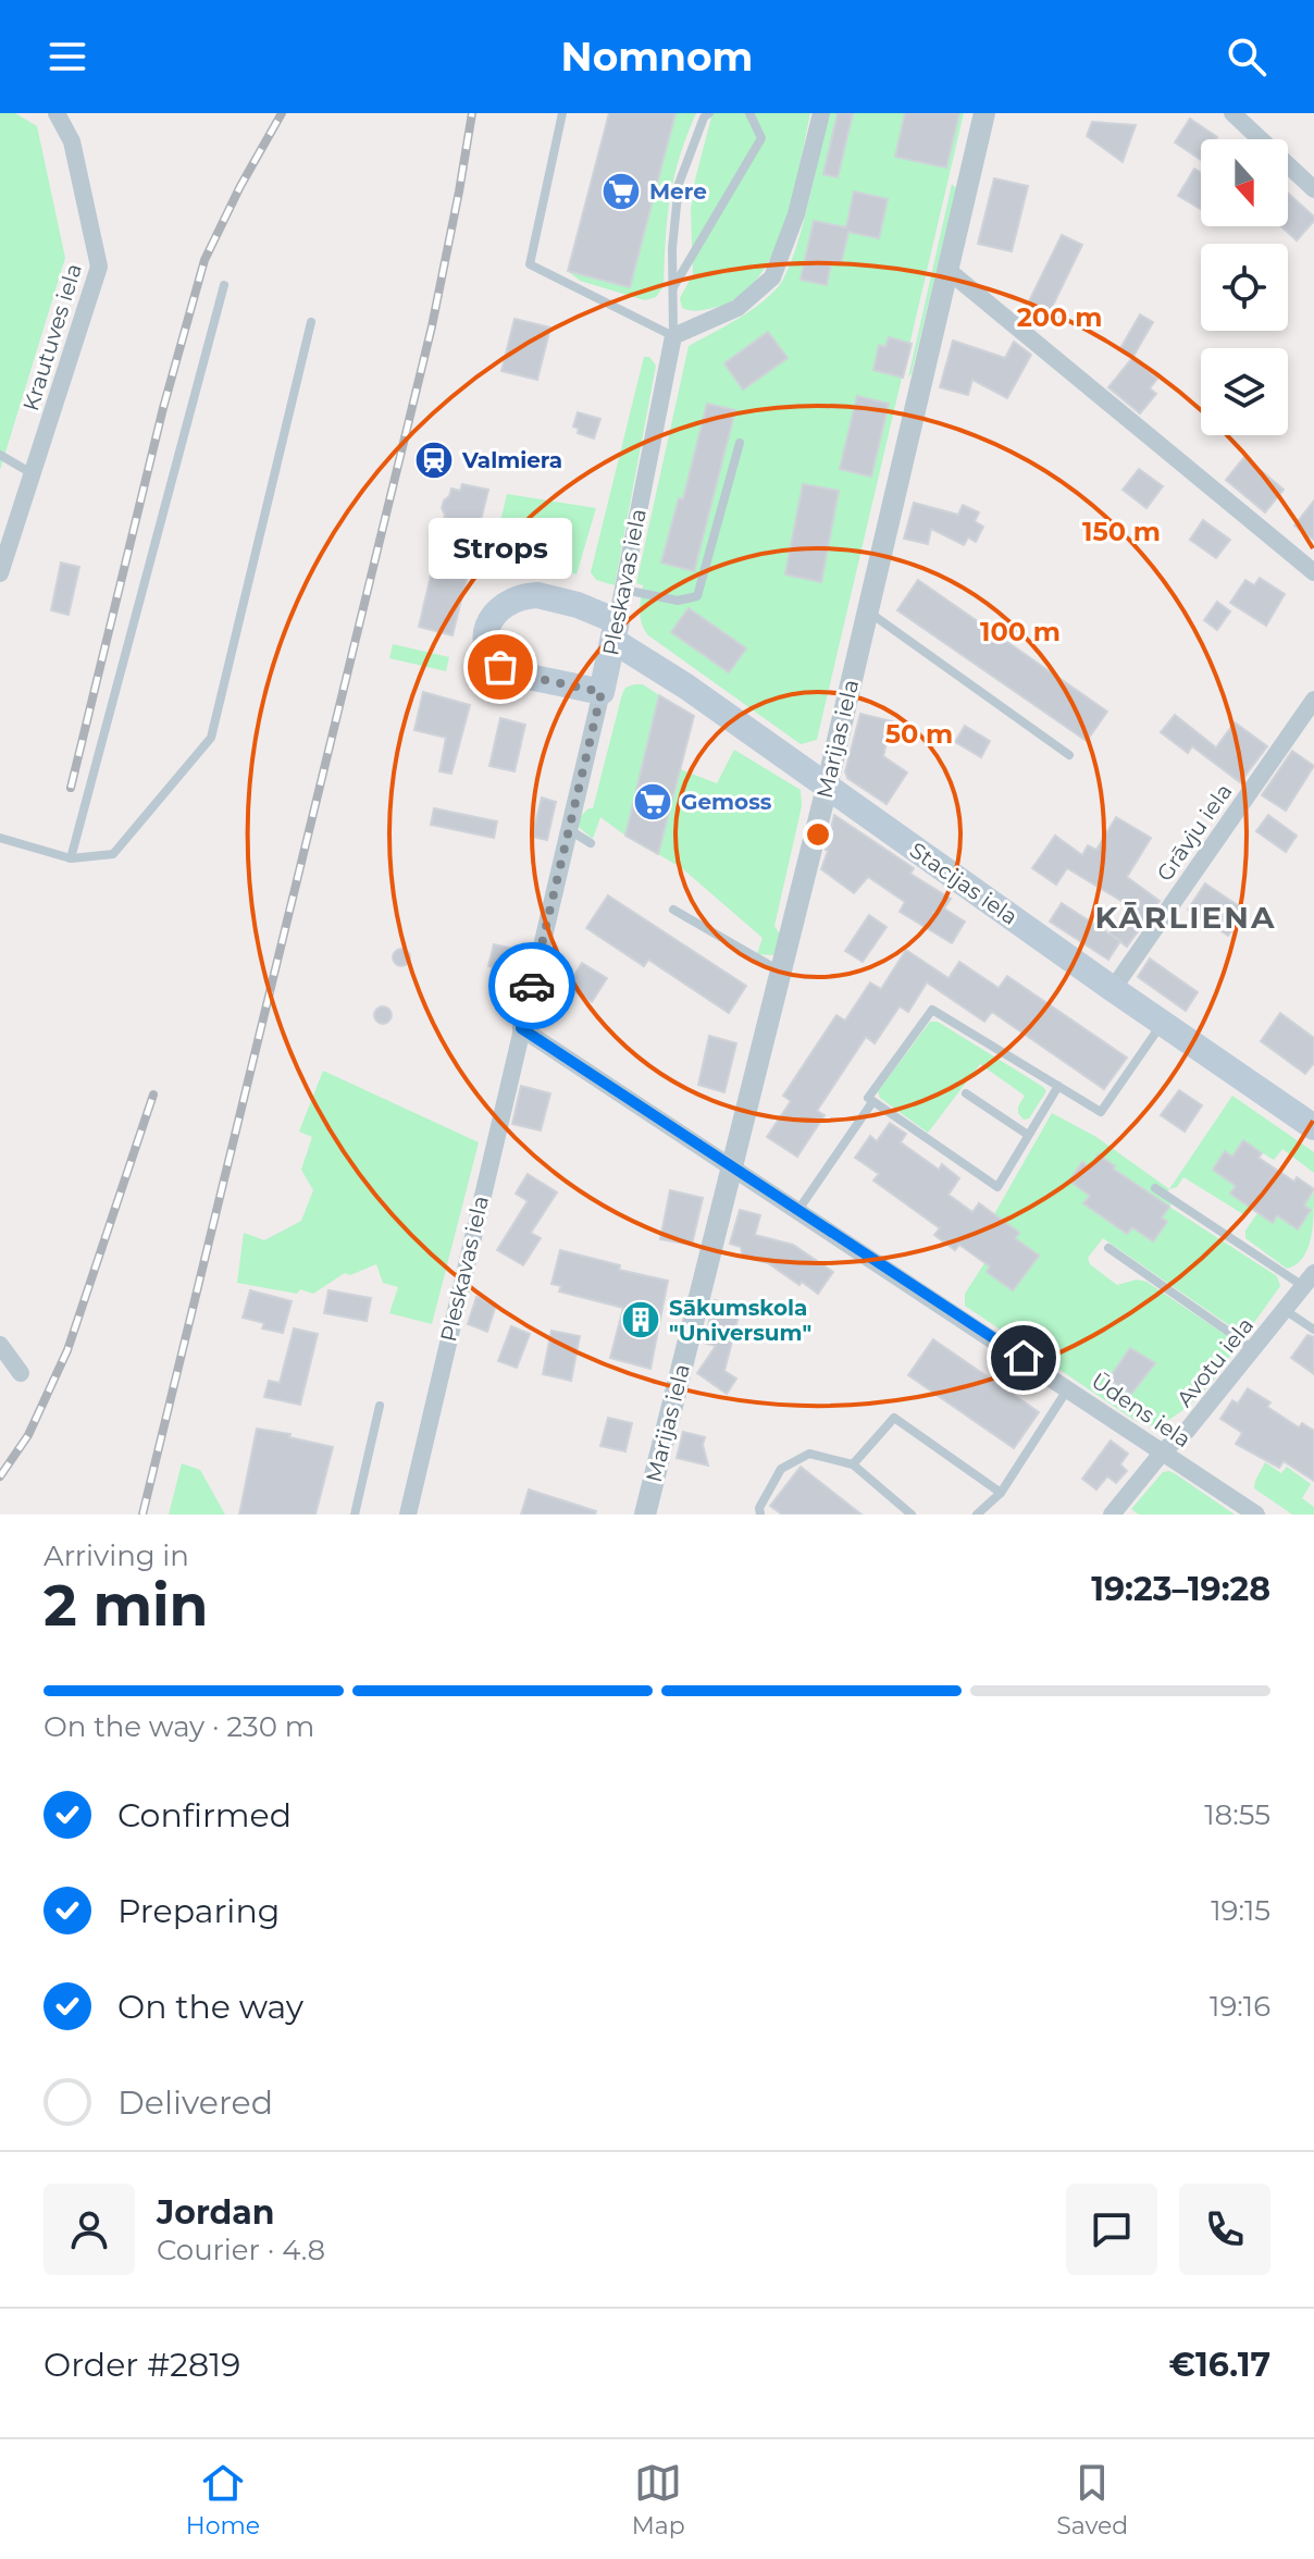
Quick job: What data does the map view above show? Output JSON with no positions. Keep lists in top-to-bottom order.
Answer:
{
  "streets": {
    "main road": ["Pleskavas iela", "Stacijas iela"],
    "street": [
      "Krautuves iela",
      "Marijas iela",
      "Grāvju iela",
      "Avotu iela",
      "Ūdens iela"
    ]
  },
  "crossings": [
    ["Pleskavas iela", "Stacijas iela"],
    ["Pleskavas iela", "Ūdens iela"],
    ["Marijas iela", "Stacijas iela"],
    ["Marijas iela", "Ūdens iela"],
    ["Grāvju iela", "Stacijas iela"],
    ["Avotu iela", "Ūdens iela"]
  ],
  "districts": ["KĀRLIENA"],
  "places": {
    "supermarket": ["Mere", "Gemoss"],
    "station": ["Valmiera"],
    "other": ["Strops"],
    "building": ["Sākumskola \"Universum\""]
  },
  "north": "bottom",
  "page": {
    "header": "Nomnom",
    "bubble": "Strops",
    "heading": ["2 min", "Arriving in", "19:23–19:28"],
    "panel": [
      "Jordan",
      "Courier · 4.8",
      "Order #2819",
      "€16.17"
    ],
    "bar": "On the way · 230 m",
    "list": [
      ["Confirmed", "18:55"],
      ["Preparing", "19:15"],
      ["On the way", "19:16"],
      "Delivered"
    ],
    "tabs": ["Home", "Map", "Saved"]
  },
  "rings": [
    "200 m",
    "150 m",
    "100 m",
    "50 m"
  ]
}
